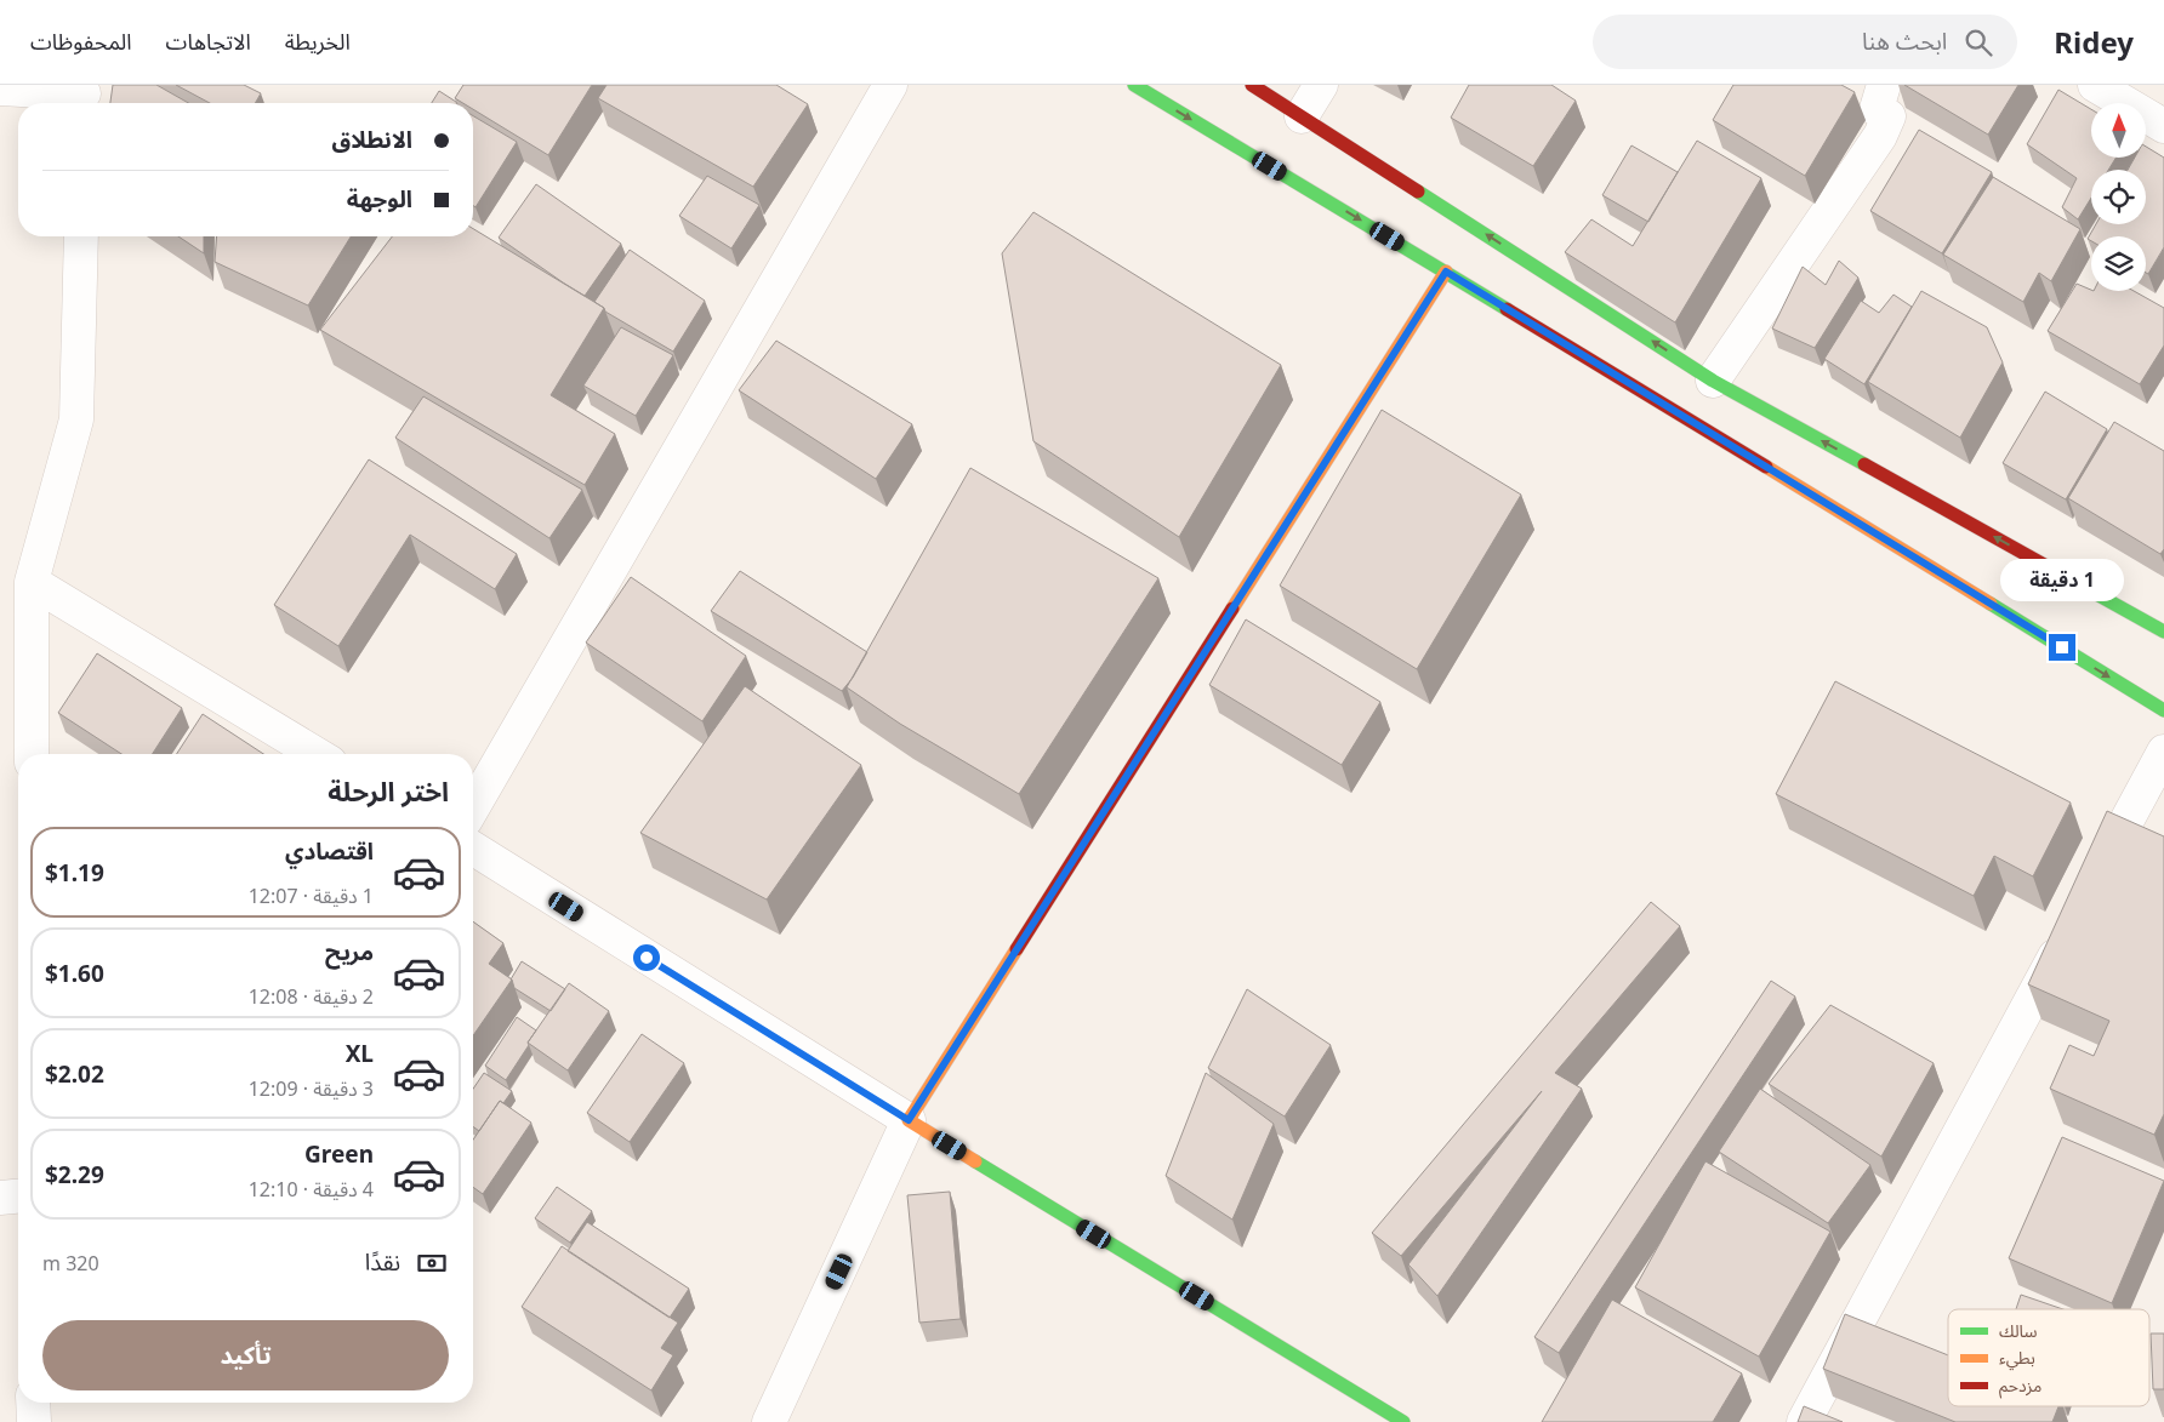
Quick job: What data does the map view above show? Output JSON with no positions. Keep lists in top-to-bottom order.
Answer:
{
  "legend": ["سالك", "بطيء", "مزدحم"],
  "north": "top",
  "page": {
    "header": "Ridey",
    "search": "ابحث هنا",
    "nav": ["الخريطة", "الاتجاهات", "المحفوظات"],
    "banner": ["الانطلاق", "الوجهة"],
    "bubble": "1 دقيقة",
    "heading": "اختر الرحلة",
    "list": [
      {
        "name": "اقتصادي",
        "note": "1 دقيقة · 12:07",
        "value": "$1.19"
      },
      {
        "name": "مريح",
        "note": "2 دقيقة · 12:08",
        "value": "$1.60"
      },
      {
        "name": "XL",
        "note": "3 دقيقة · 12:09",
        "value": "$2.02"
      },
      {
        "name": "Green",
        "note": "4 دقيقة · 12:10",
        "value": "$2.29"
      }
    ],
    "pay": ["نقدًا", "320 m"],
    "buttons": "تأكيد"
  }
}
